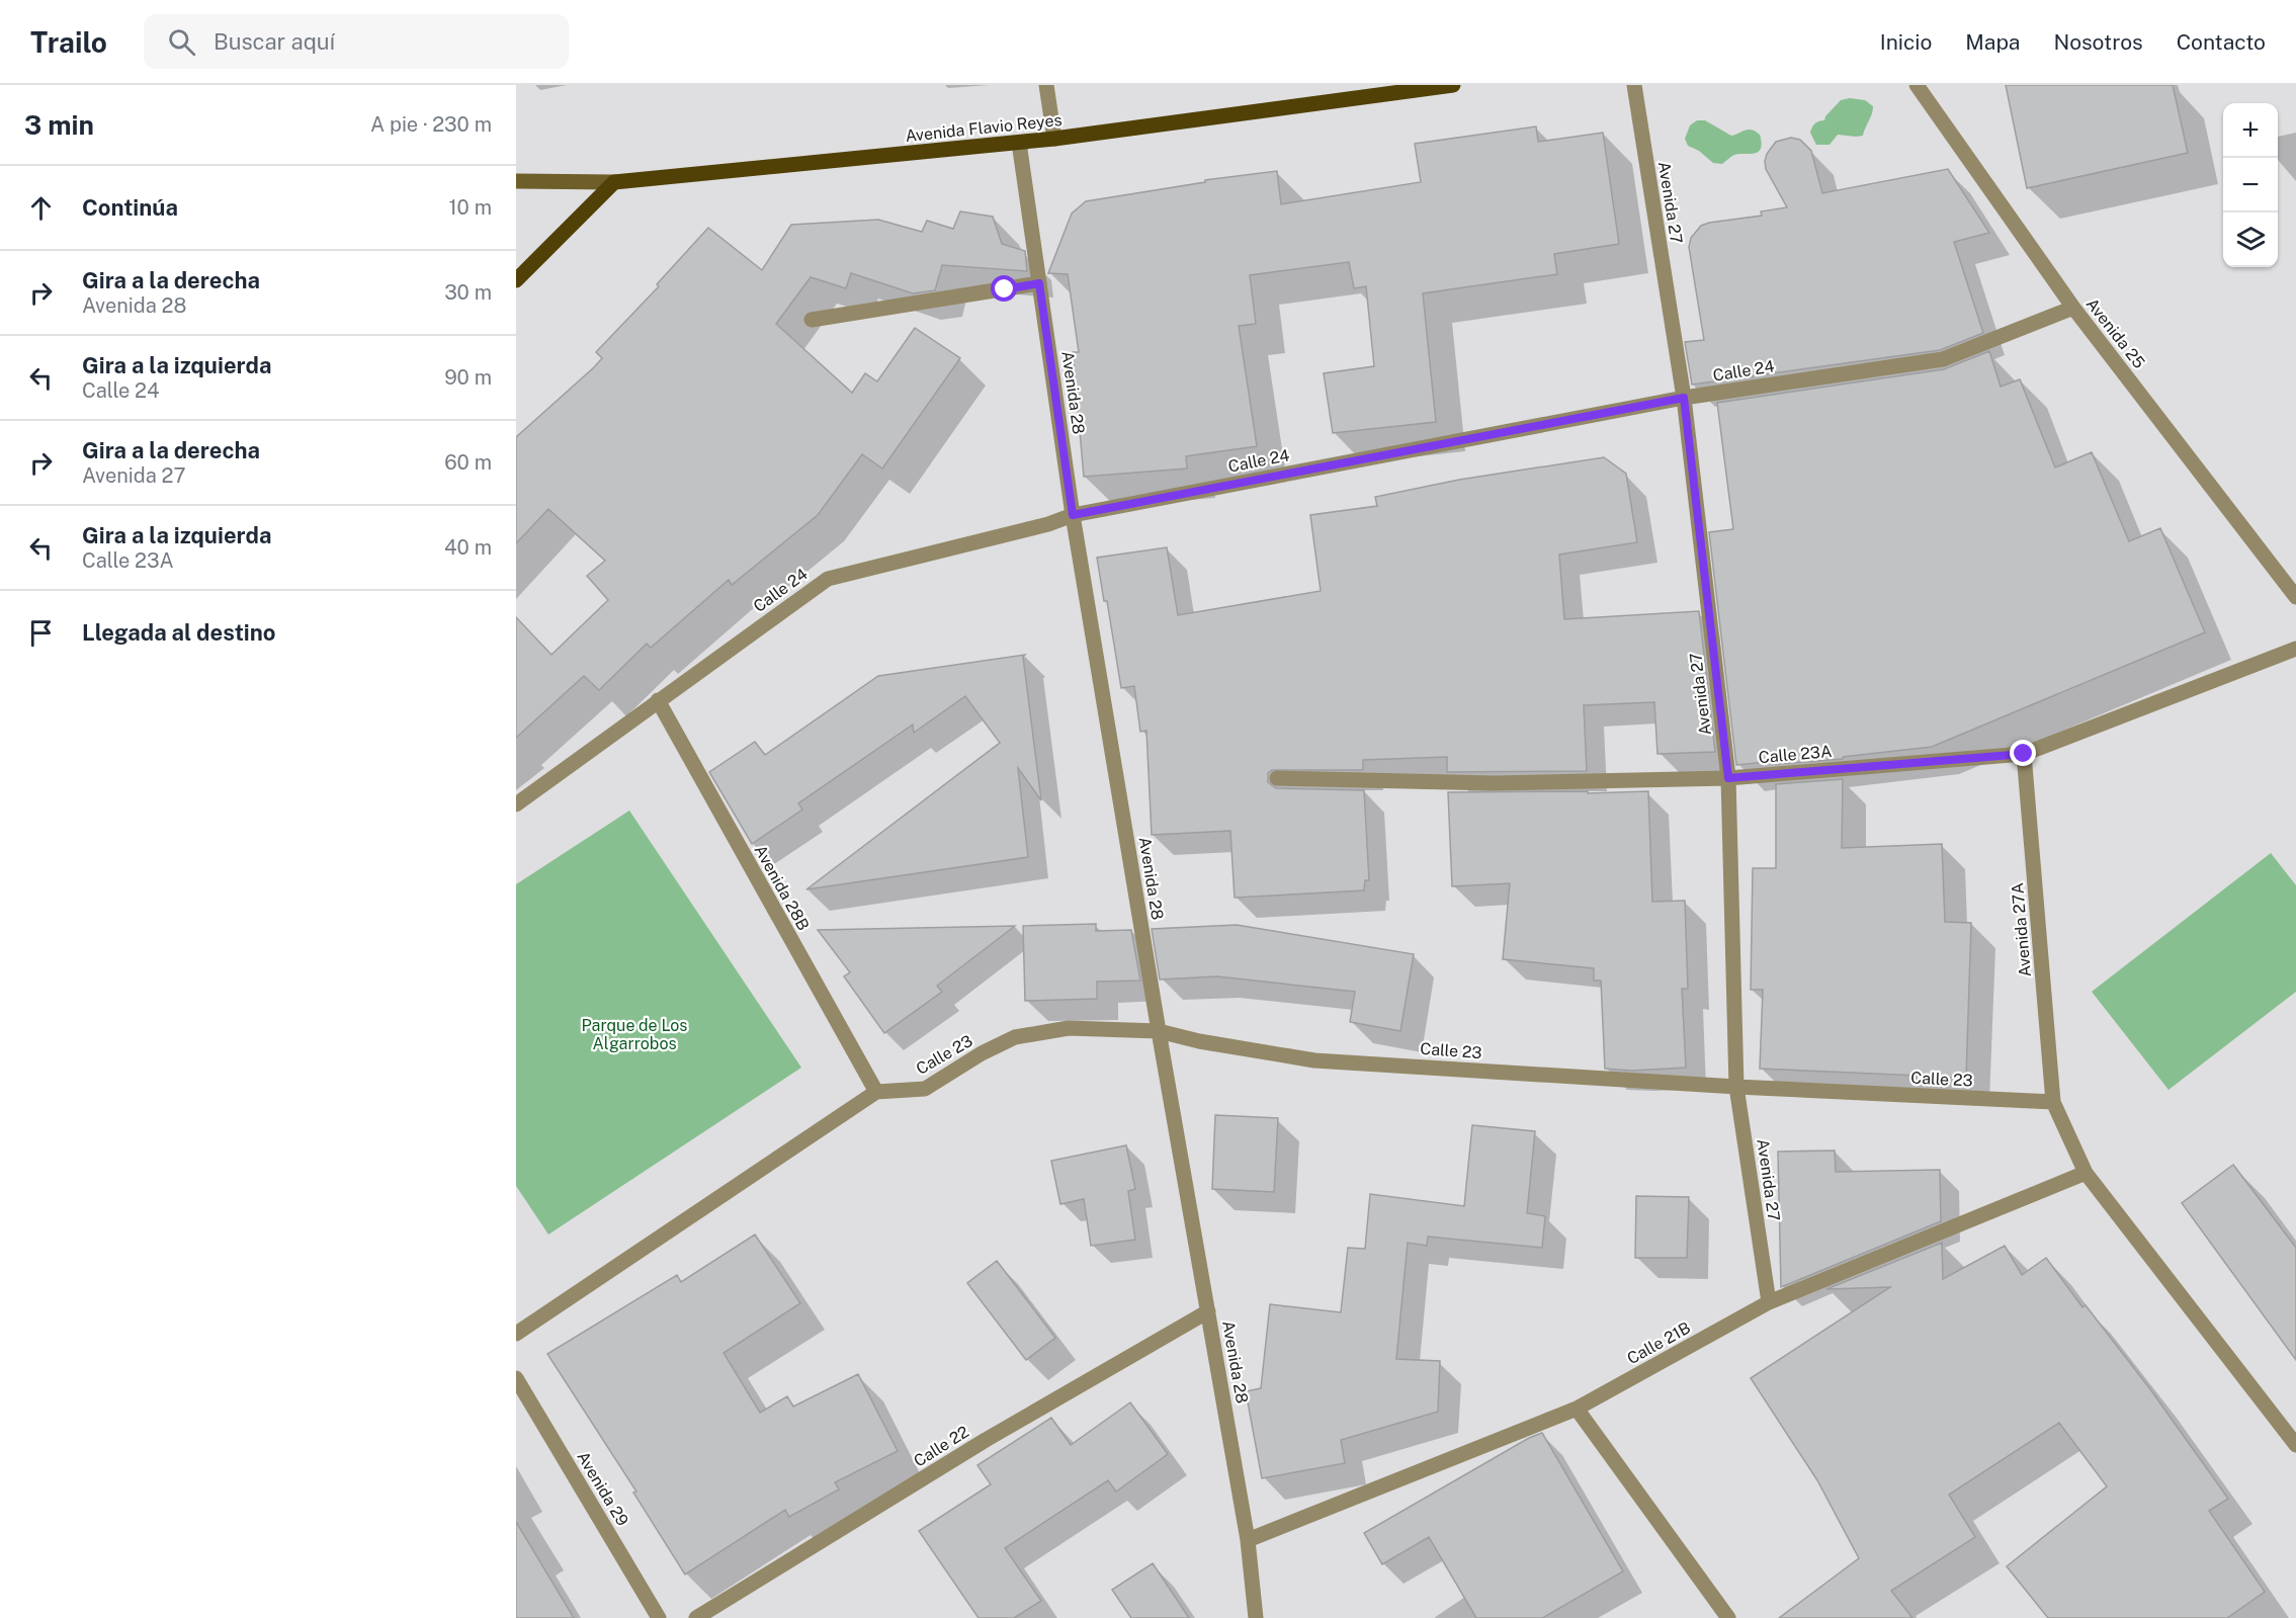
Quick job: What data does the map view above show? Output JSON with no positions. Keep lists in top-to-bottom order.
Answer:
{
  "streets": {
    "main road": ["Avenida Flavio Reyes"],
    "street": [
      "Avenida 27",
      "Avenida 25",
      "Calle 24",
      "Avenida 28",
      "Calle 23A",
      "Avenida 28B",
      "Avenida 27A",
      "Calle 23",
      "Calle 21B",
      "Calle 22",
      "Avenida 29"
    ]
  },
  "crossings": [
    ["Avenida Flavio Reyes", "Avenida 28"],
    ["Avenida 27", "Calle 24"],
    ["Avenida 27", "Calle 23A"],
    ["Avenida 27", "Calle 23"],
    ["Avenida 27", "Calle 21B"],
    ["Avenida 25", "Calle 24"],
    ["Calle 24", "Avenida 28"],
    ["Calle 24", "Avenida 28B"],
    ["Avenida 28", "Calle 23"],
    ["Avenida 28", "Calle 21B"],
    ["Avenida 28", "Calle 22"],
    ["Calle 23A", "Avenida 27A"],
    ["Avenida 28B", "Calle 23"],
    ["Avenida 27A", "Calle 23"]
  ],
  "parks": ["Parque de Los Algarrobos"],
  "page": {
    "header": "Trailo",
    "search": "Buscar aquí",
    "nav": [
      "Inicio",
      "Mapa",
      "Nosotros",
      "Contacto"
    ],
    "heading": ["3 min", "A pie · 230 m"],
    "map_buttons": ["+", "−"],
    "list": [
      ["Continúa", "10 m"],
      ["Gira a la derecha", "Avenida 28", "30 m"],
      ["Gira a la izquierda", "Calle 24", "90 m"],
      ["Gira a la derecha", "Avenida 27", "60 m"],
      ["Gira a la izquierda", "Calle 23A", "40 m"],
      "Llegada al destino"
    ]
  }
}
